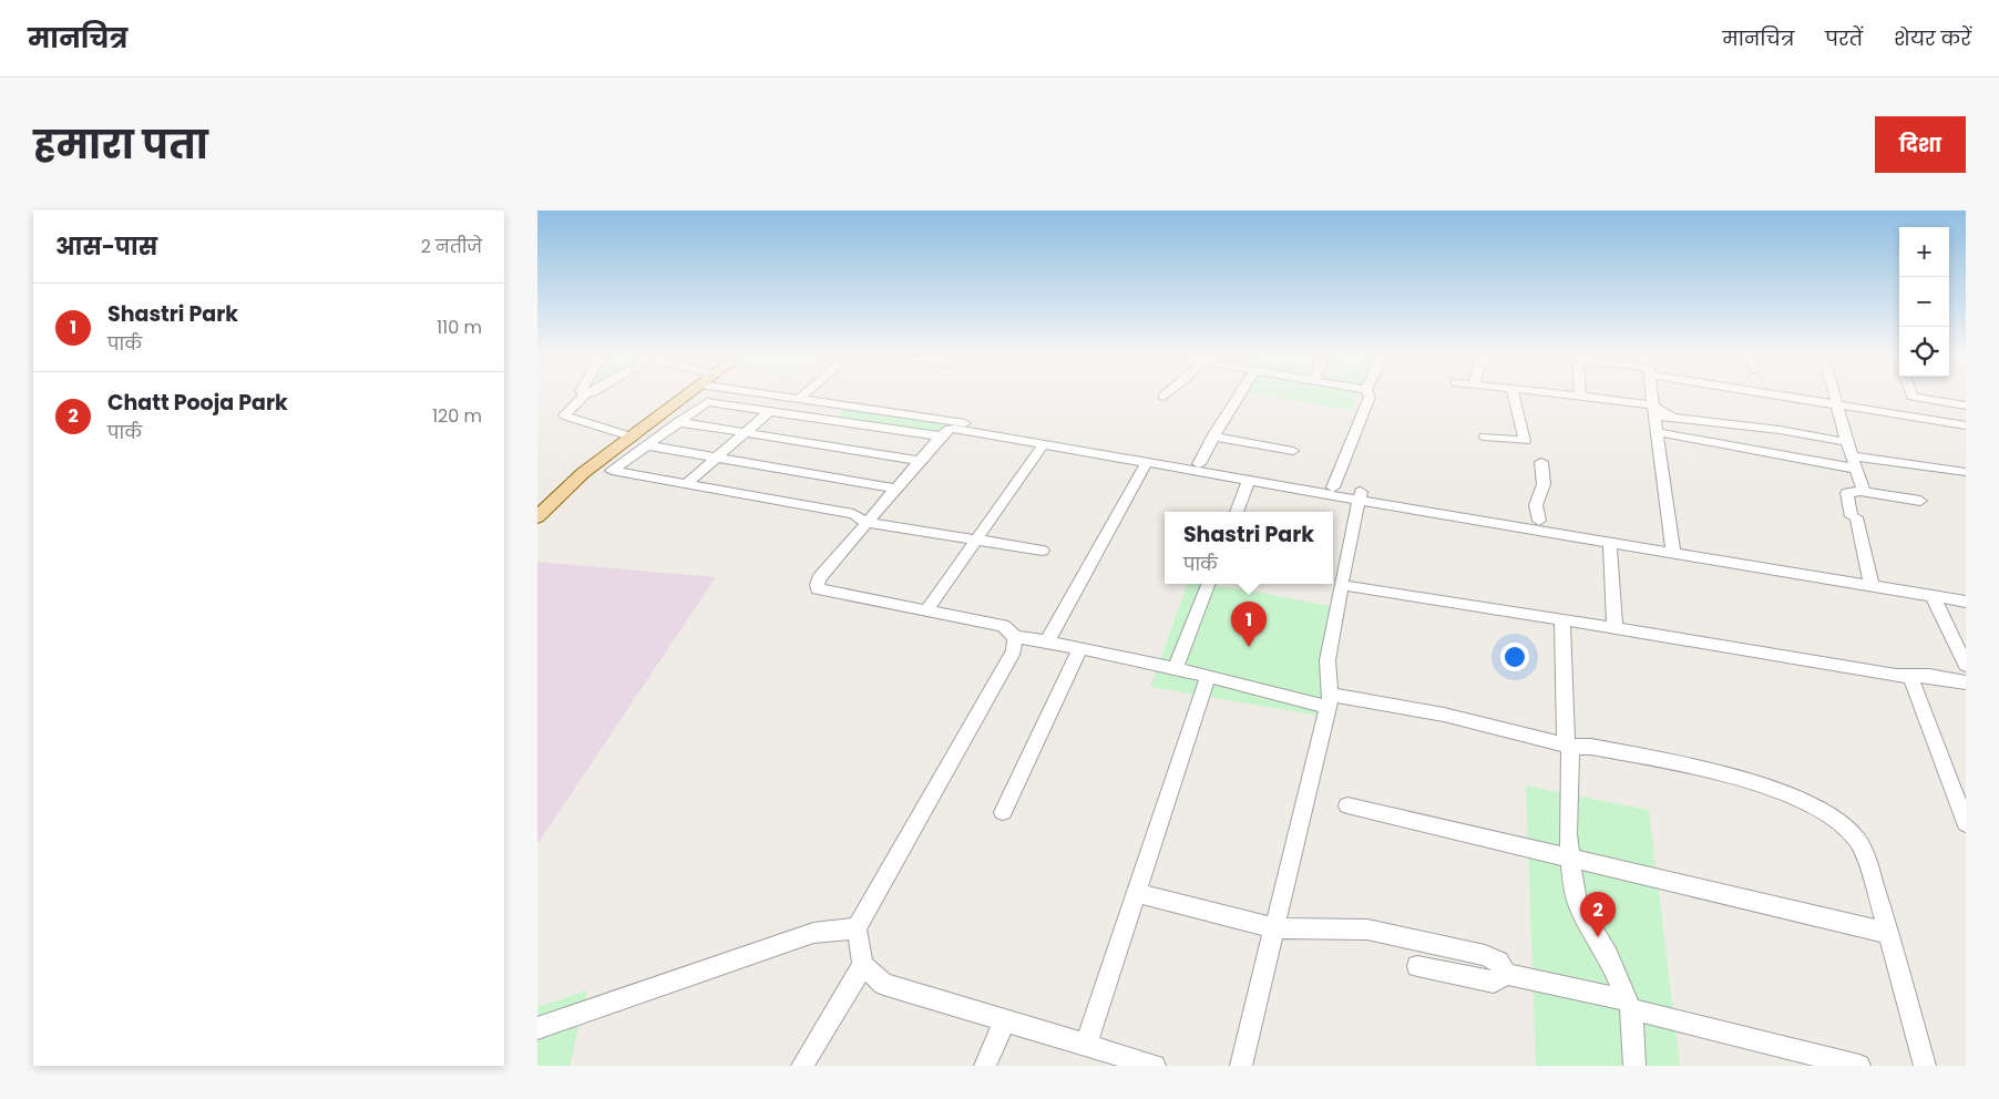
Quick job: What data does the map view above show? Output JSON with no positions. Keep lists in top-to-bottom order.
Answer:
{
  "page": {
    "header": "मानचित्र",
    "nav": ["मानचित्र", "परतें", "शेयर करें"],
    "title": "हमारा पता",
    "buttons": "दिशा",
    "heading": ["आस-पास", "2 नतीजे"],
    "map_buttons": ["+", "−"],
    "list": [
      {
        "mark": "1",
        "name": "Shastri Park",
        "note": "पार्क",
        "value": "110 m"
      },
      {
        "mark": "2",
        "name": "Chatt Pooja Park",
        "note": "पार्क",
        "value": "120 m"
      }
    ],
    "popup": ["Shastri Park", "पार्क"],
    "pins": ["1", "2"]
  }
}
